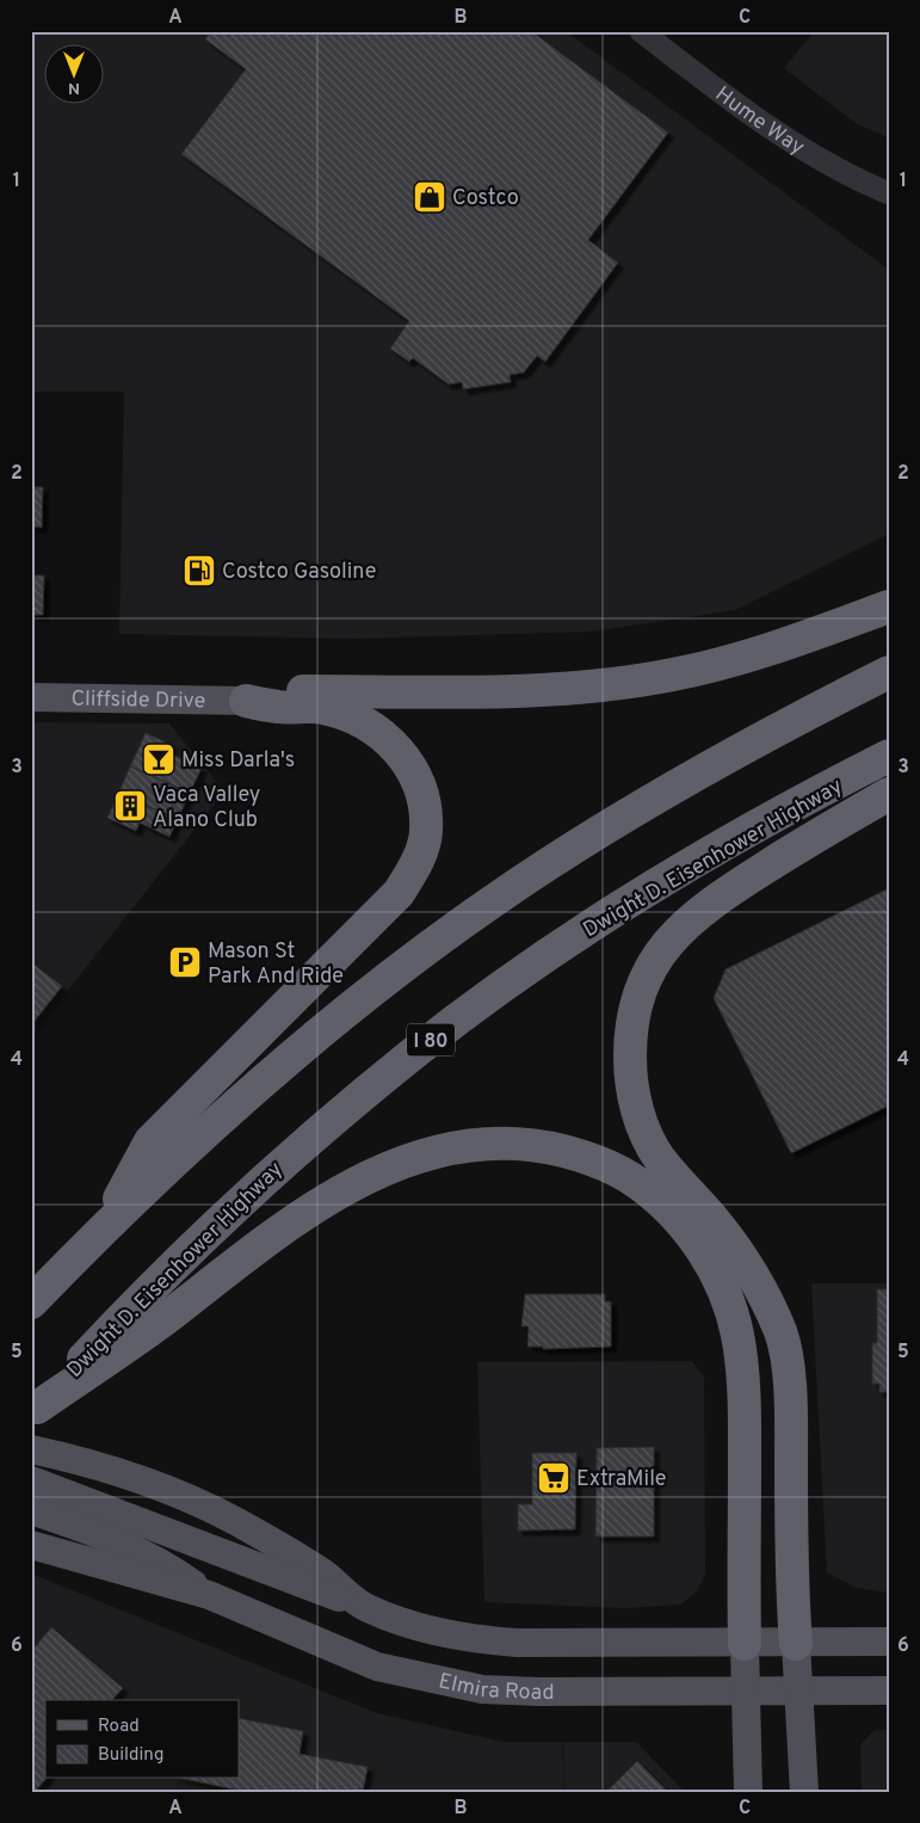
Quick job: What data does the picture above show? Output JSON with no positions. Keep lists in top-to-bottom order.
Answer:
{
  "streets": {
    "highway": ["Dwight D. Eisenhower Highway", "I 80"],
    "main road": ["Cliffside Drive", "Elmira Road"],
    "street": ["Hume Way"]
  },
  "places": {
    "shop": ["Costco"],
    "fuel station": ["Costco Gasoline"],
    "bar": ["Miss Darla's"],
    "building": ["Vaca Valley Alano Club"],
    "parking": ["Mason St Park And Ride"],
    "supermarket": ["ExtraMile"]
  },
  "legend": ["Road", "Building"],
  "north": "bottom",
  "grid": {
    "columns": ["A", "B", "C"],
    "rows": [
      "1",
      "2",
      "3",
      "4",
      "5",
      "6"
    ]
  }
}
